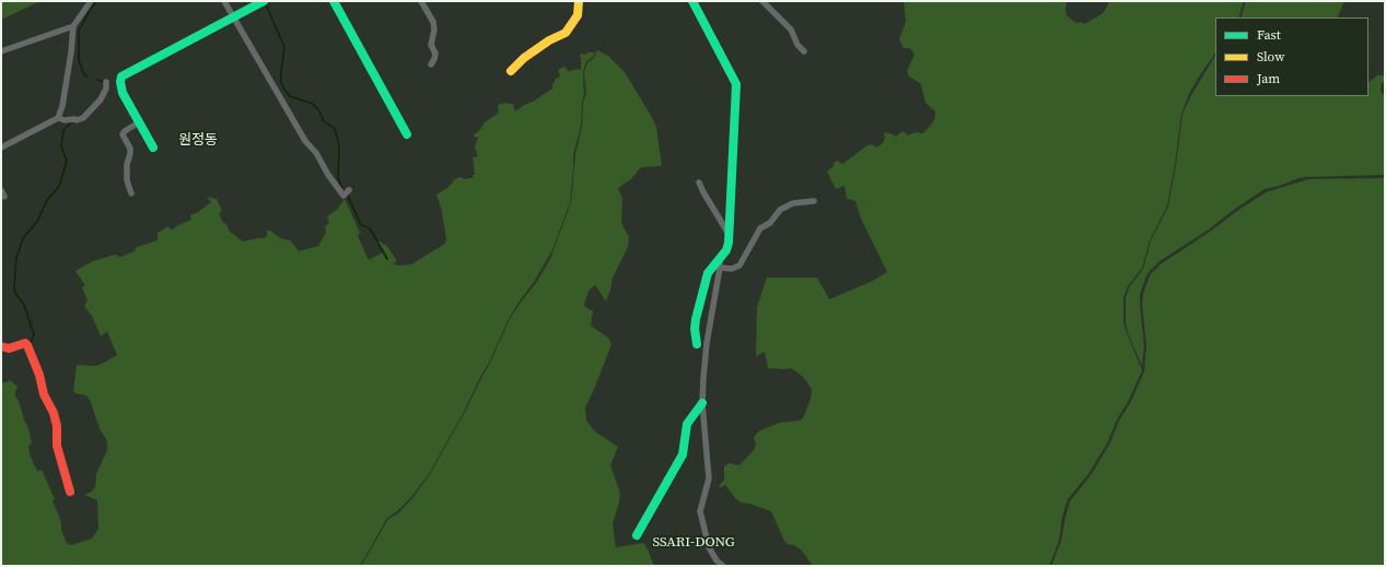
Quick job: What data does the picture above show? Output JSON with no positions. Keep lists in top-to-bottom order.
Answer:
{
  "districts": ["원정동", "SSARI-DONG"],
  "legend": ["Fast", "Slow", "Jam"]
}
